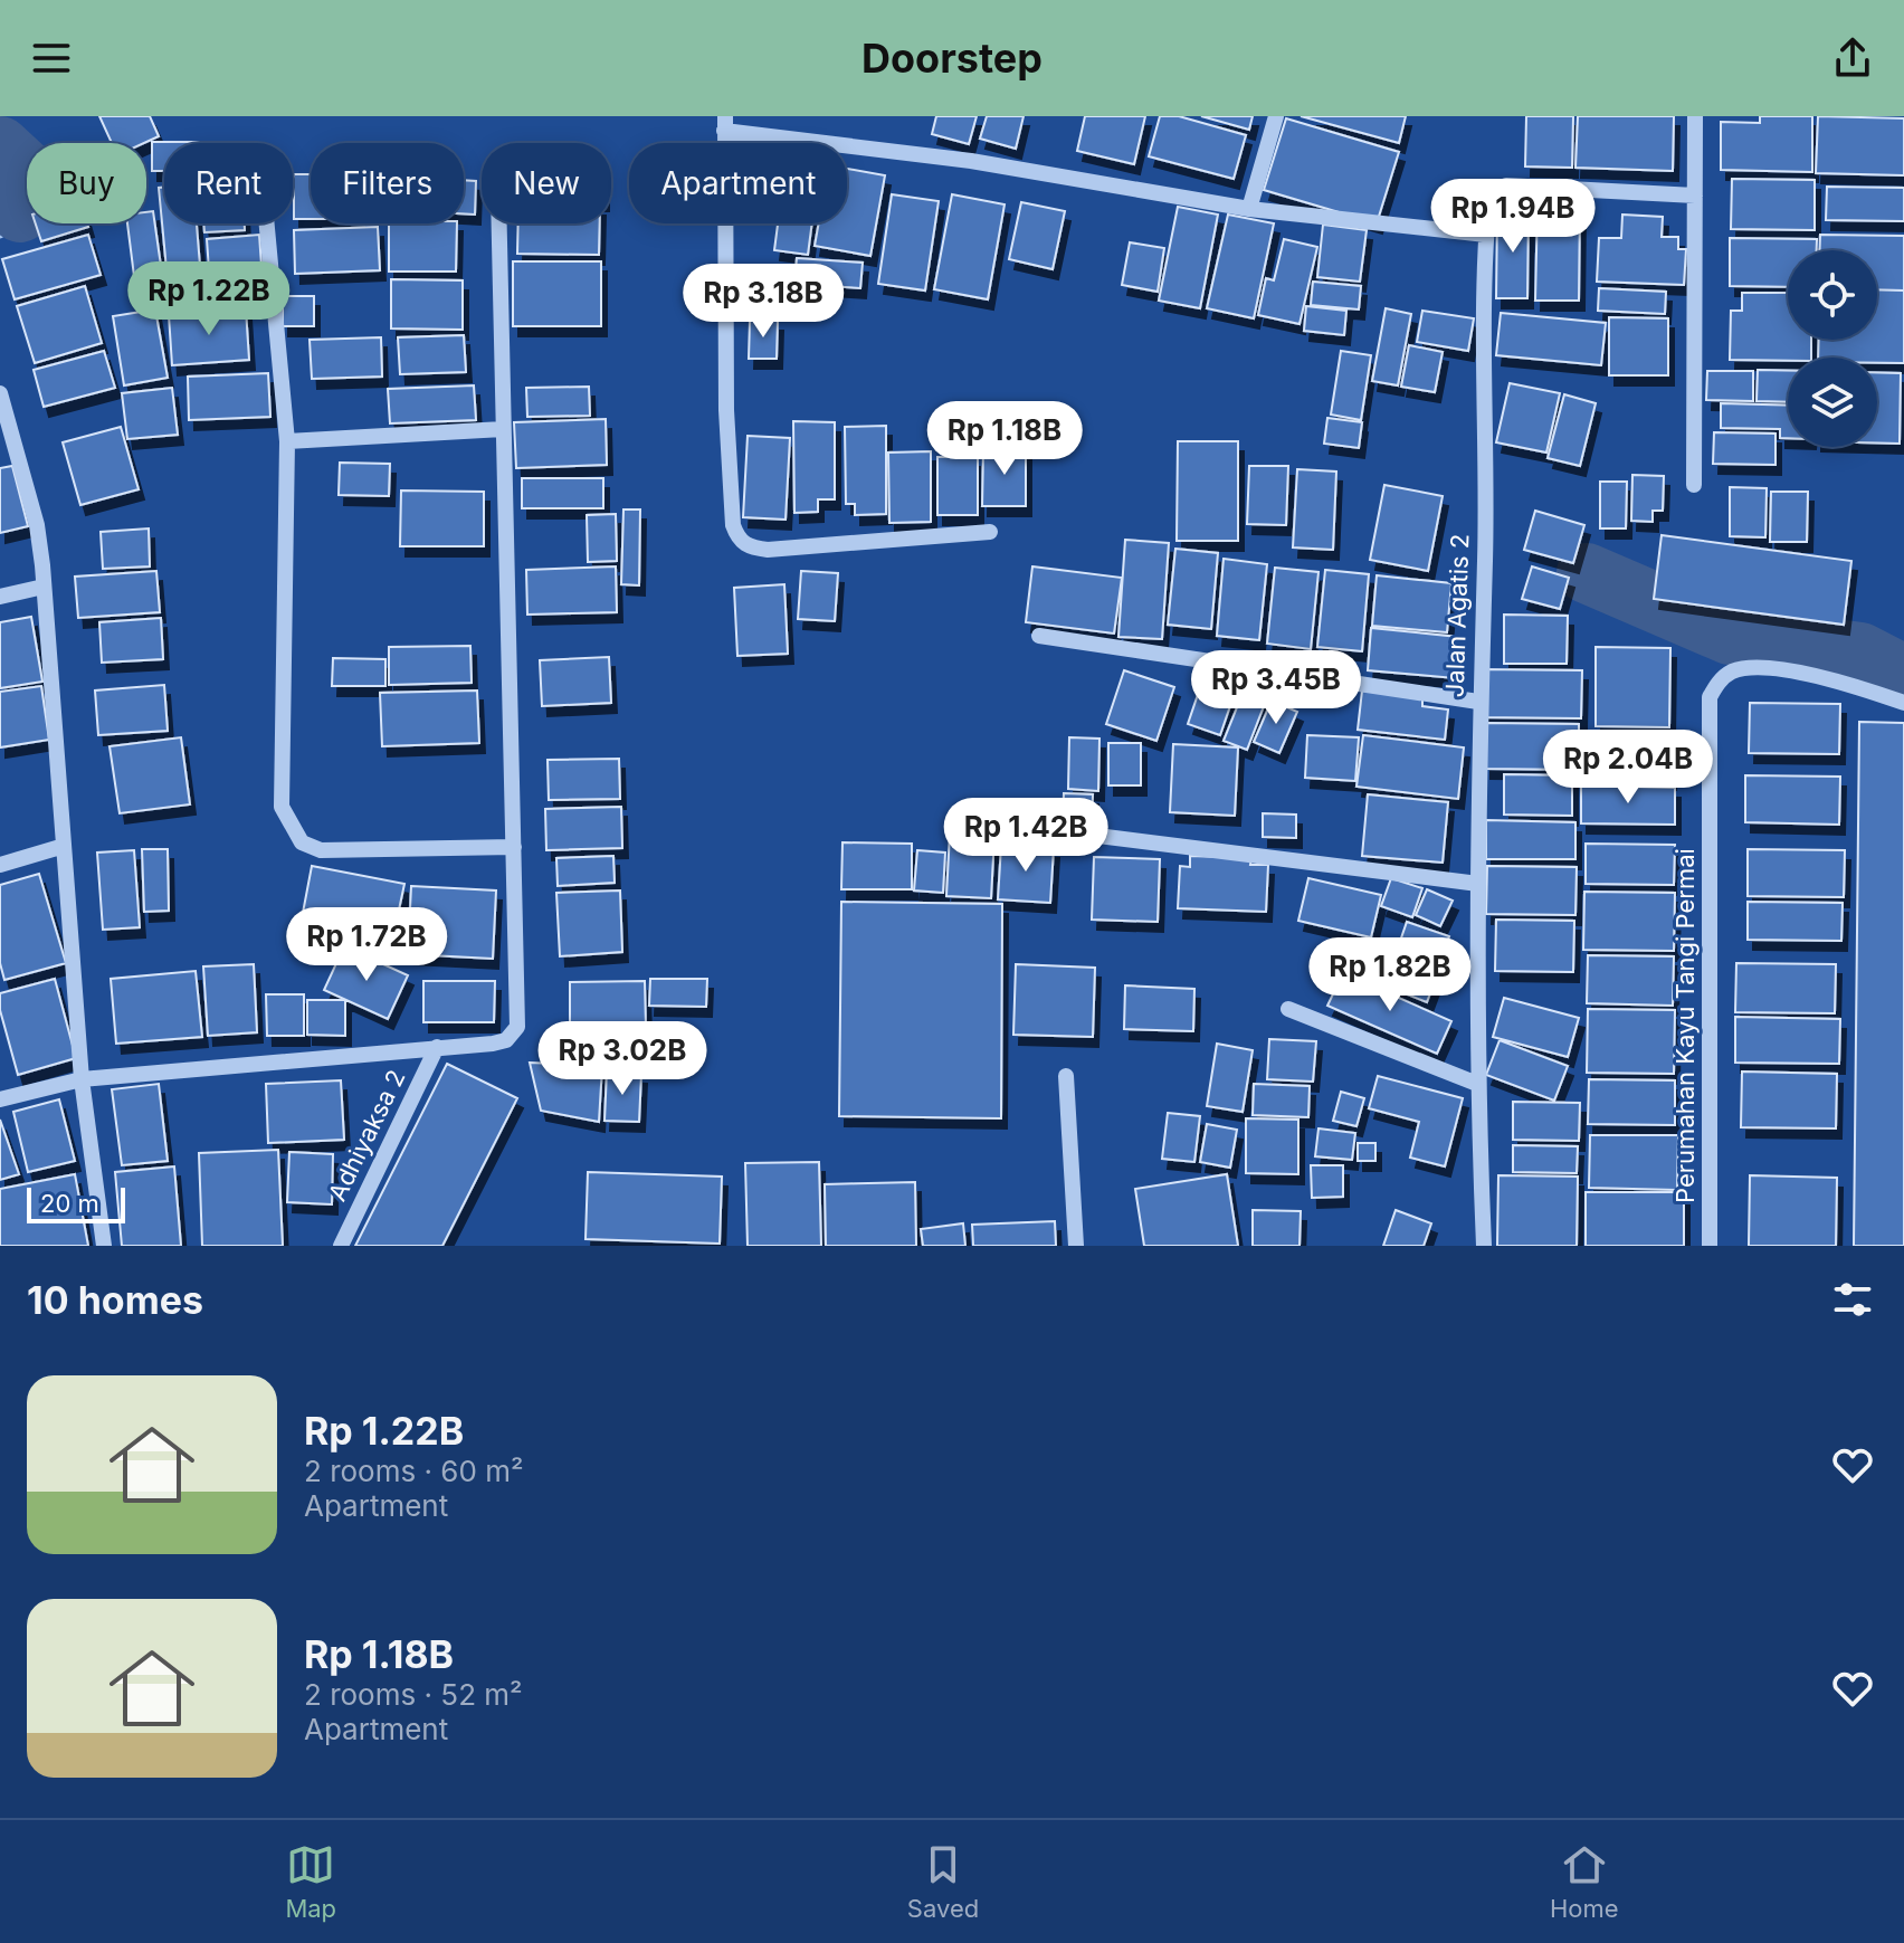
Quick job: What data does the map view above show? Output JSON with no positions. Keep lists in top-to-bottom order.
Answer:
{
  "streets": {
    "street": ["Jalan Agatis 2", "Perumahan Kayu Tangi Permai", "Adhiyaksa 2"]
  },
  "scale_bar": "20 m",
  "page": {
    "header": "Doorstep",
    "chip": [
      "Buy",
      "Rent",
      "Filters",
      "New",
      "Apartment"
    ],
    "price": [
      "Rp 1.94B",
      "Rp 1.22B",
      "Rp 3.18B",
      "Rp 1.18B",
      "Rp 3.45B",
      "Rp 2.04B",
      "Rp 1.42B",
      "Rp 1.72B",
      "Rp 1.82B",
      "Rp 3.02B"
    ],
    "scale": "20 m",
    "heading": "10 homes",
    "list": [
      {
        "name": "Rp 1.22B",
        "note": "2 rooms · 60 m² · Apartment"
      },
      {
        "name": "Rp 1.18B",
        "note": "2 rooms · 52 m² · Apartment"
      }
    ],
    "tabs": ["Map", "Saved", "Home"]
  }
}
